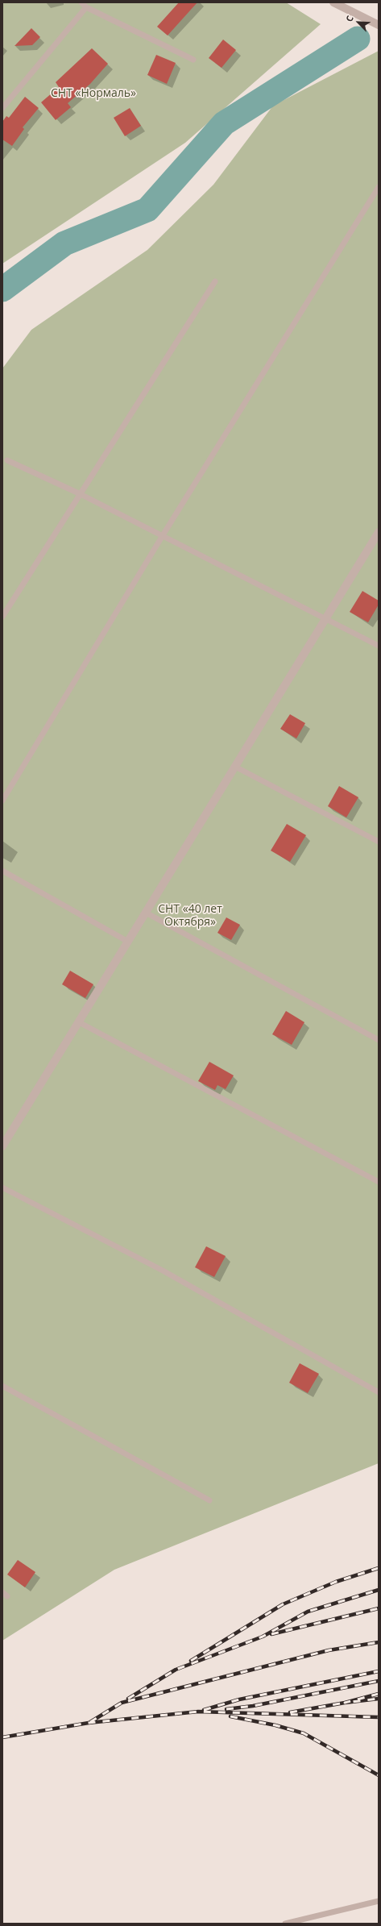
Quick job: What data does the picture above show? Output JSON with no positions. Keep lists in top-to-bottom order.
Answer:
{
  "parks": ["СНТ «Нормаль»", "СНТ «40 лет Октября»"],
  "north": "top left"
}
